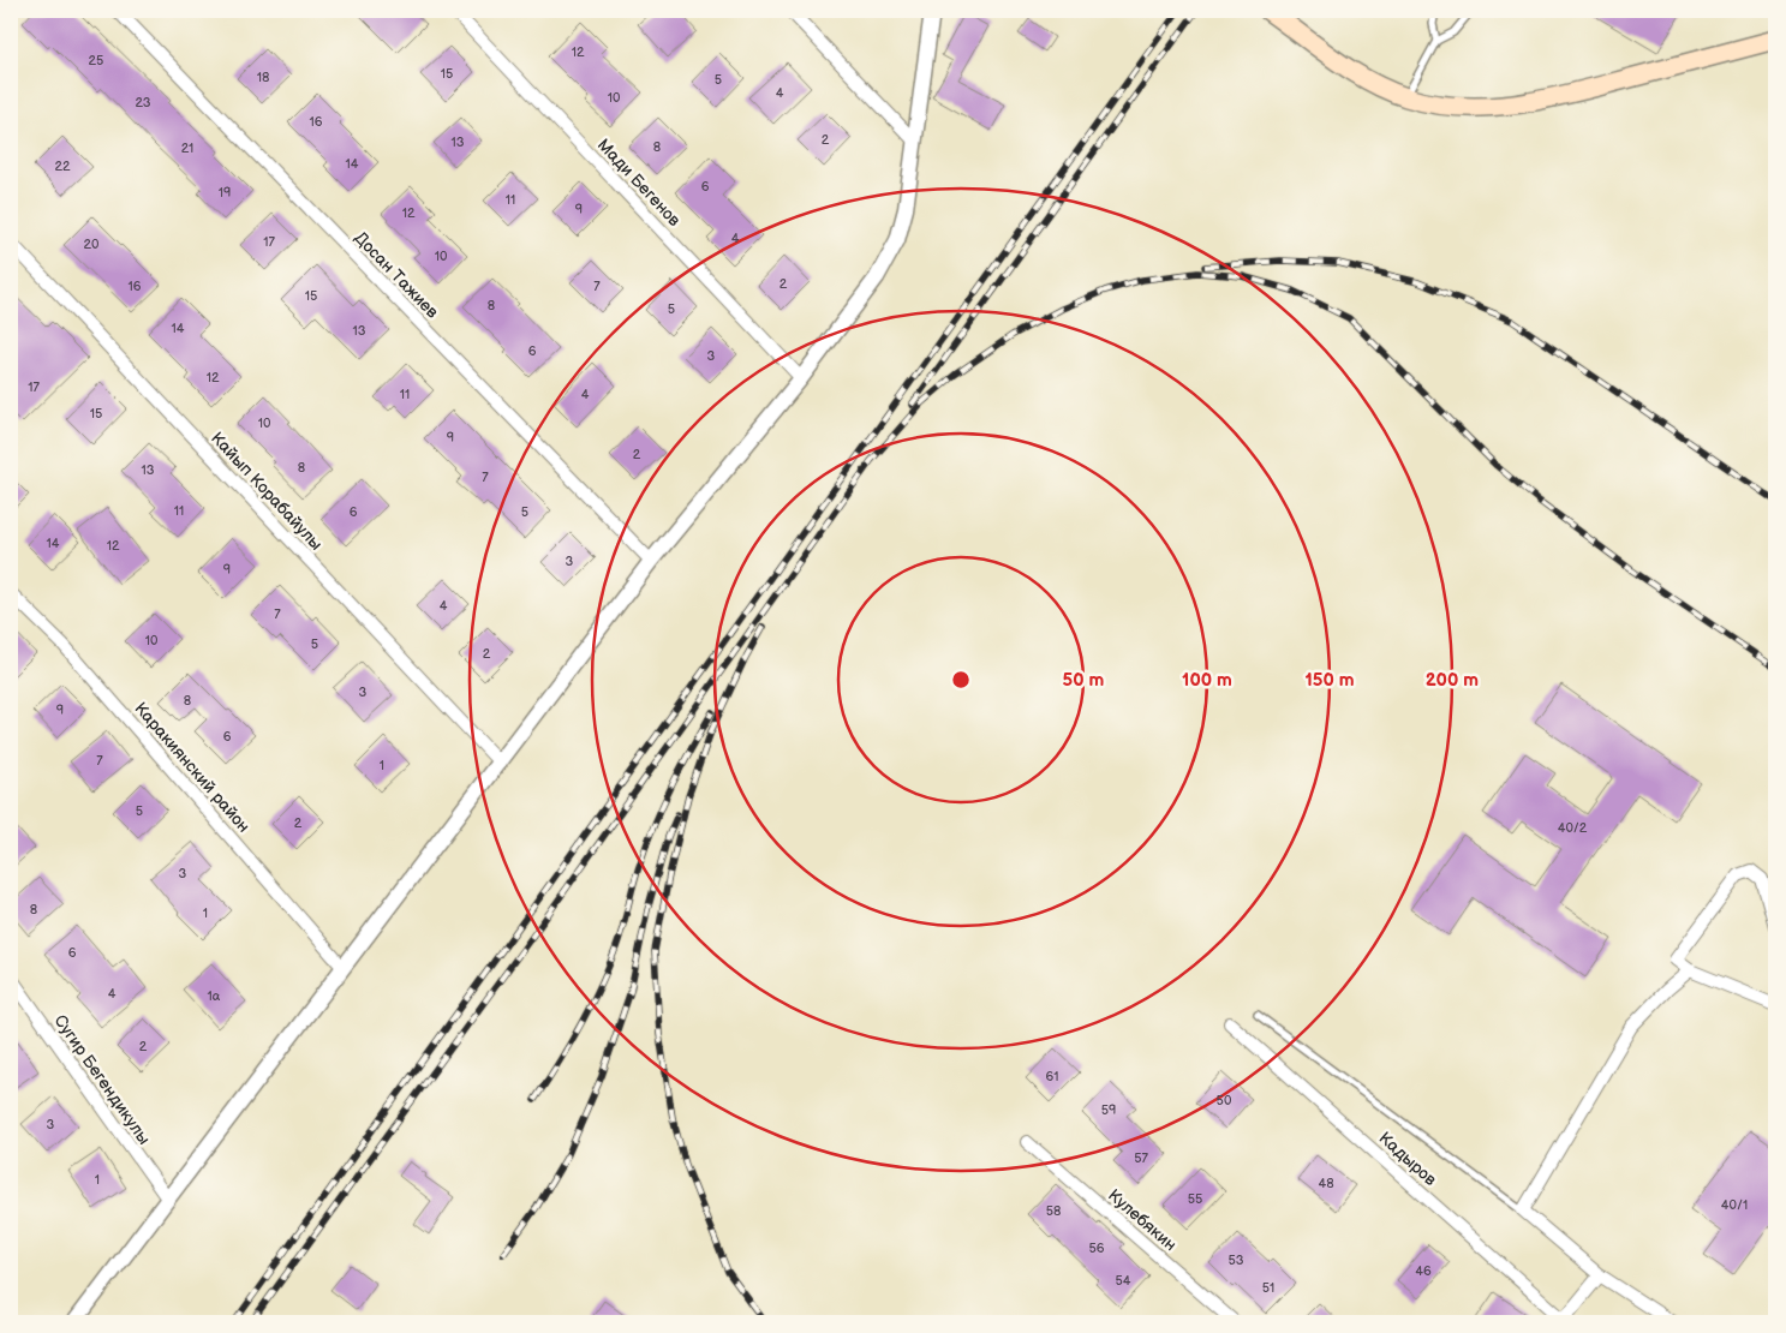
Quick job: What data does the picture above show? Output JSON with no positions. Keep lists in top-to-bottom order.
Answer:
{
  "streets": {
    "street": [
      "Мади Бегенов",
      "Досан Тажиев",
      "Кайып Корабайулы",
      "Каракиянский район",
      "Сугир Бегендикулы",
      "Кадыров",
      "Кулебякин"
    ]
  },
  "house_numbers": [
    "12",
    "25",
    "15",
    "18",
    "5",
    "4",
    "10",
    "23",
    "16",
    "2",
    "13",
    "8",
    "21",
    "14",
    "22",
    "6",
    "19",
    "11",
    "9",
    "12",
    "4",
    "17",
    "20",
    "10",
    "2",
    "16",
    "7",
    "15",
    "8",
    "5",
    "14",
    "13",
    "6",
    "3",
    "12",
    "17",
    "11",
    "4",
    "15",
    "10",
    "9",
    "2",
    "8",
    "13",
    "7",
    "11",
    "6",
    "5",
    "14",
    "12",
    "3",
    "9",
    "4",
    "7",
    "10",
    "5",
    "2",
    "3",
    "8",
    "9",
    "6",
    "7",
    "1",
    "5",
    "2",
    "40/2",
    "3",
    "8",
    "1",
    "6",
    "4",
    "1а",
    "2",
    "61",
    "50",
    "59",
    "3",
    "57",
    "1",
    "48",
    "55",
    "40/1",
    "58",
    "56",
    "53",
    "46",
    "54",
    "51"
  ],
  "rings": [
    "50 m",
    "100 m",
    "150 m",
    "200 m"
  ]
}
